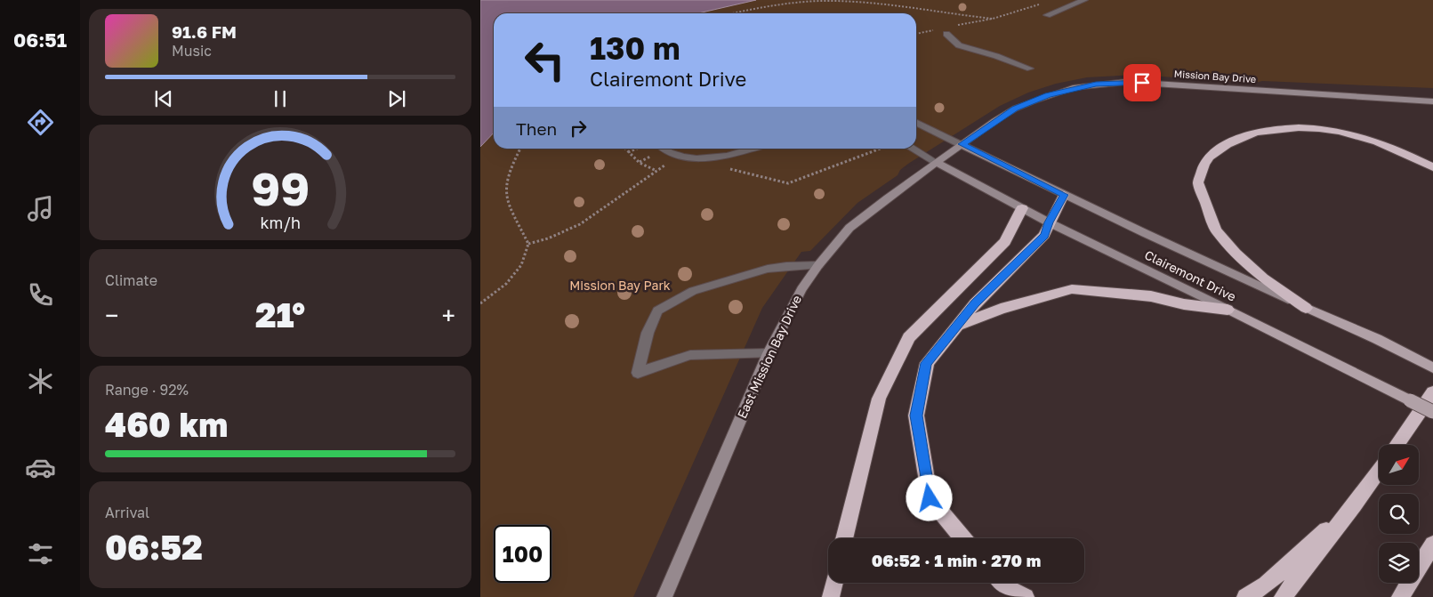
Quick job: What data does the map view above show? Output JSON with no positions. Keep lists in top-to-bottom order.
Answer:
{
  "streets": {
    "main road": ["Mission Bay Drive", "Clairemont Drive", "East Mission Bay Drive"]
  },
  "crossings": [
    ["Mission Bay Drive", "Clairemont Drive"],
    ["Mission Bay Drive", "East Mission Bay Drive"],
    ["Clairemont Drive", "East Mission Bay Drive"]
  ],
  "parks": ["Mission Bay Park"],
  "north": "top right",
  "page": {
    "tabs": "06:51",
    "turn": ["130 m", "Clairemont Drive"],
    "song": ["91.6 FM", "Music"],
    "then": "Then",
    "tile": [
      "Climate",
      ["Range · 92%", "460 km"],
      ["Arrival", "06:52"]
    ],
    "heat": ["−", "21°", "+"],
    "limit": "100",
    "trip": "06:52 · 1 min · 270 m",
    "gauge": ["99", "km/h"]
  }
}
